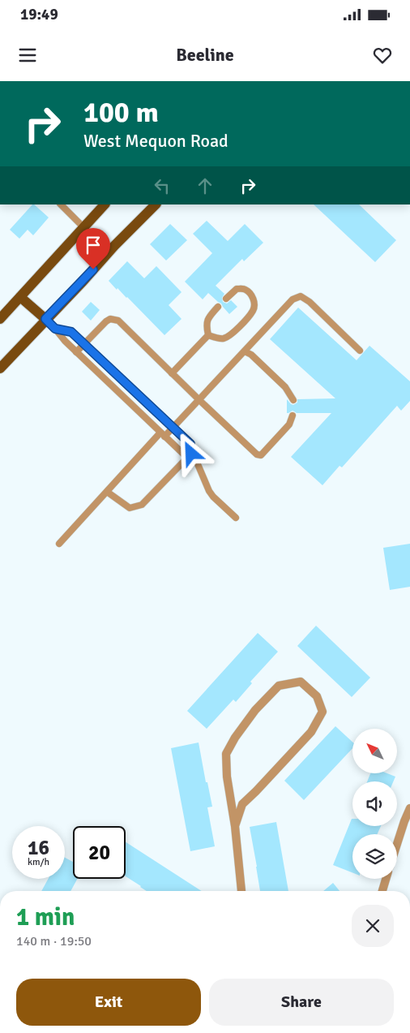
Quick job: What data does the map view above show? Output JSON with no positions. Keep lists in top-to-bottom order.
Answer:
{
  "north": "top left",
  "page": {
    "status": "19:49",
    "header": "Beeline",
    "turn": ["100 m", "West Mequon Road"],
    "speed": "16 km/h",
    "limit": "20",
    "heading": ["1 min", "140 m · 19:50"],
    "buttons": ["Exit", "Share"]
  }
}
